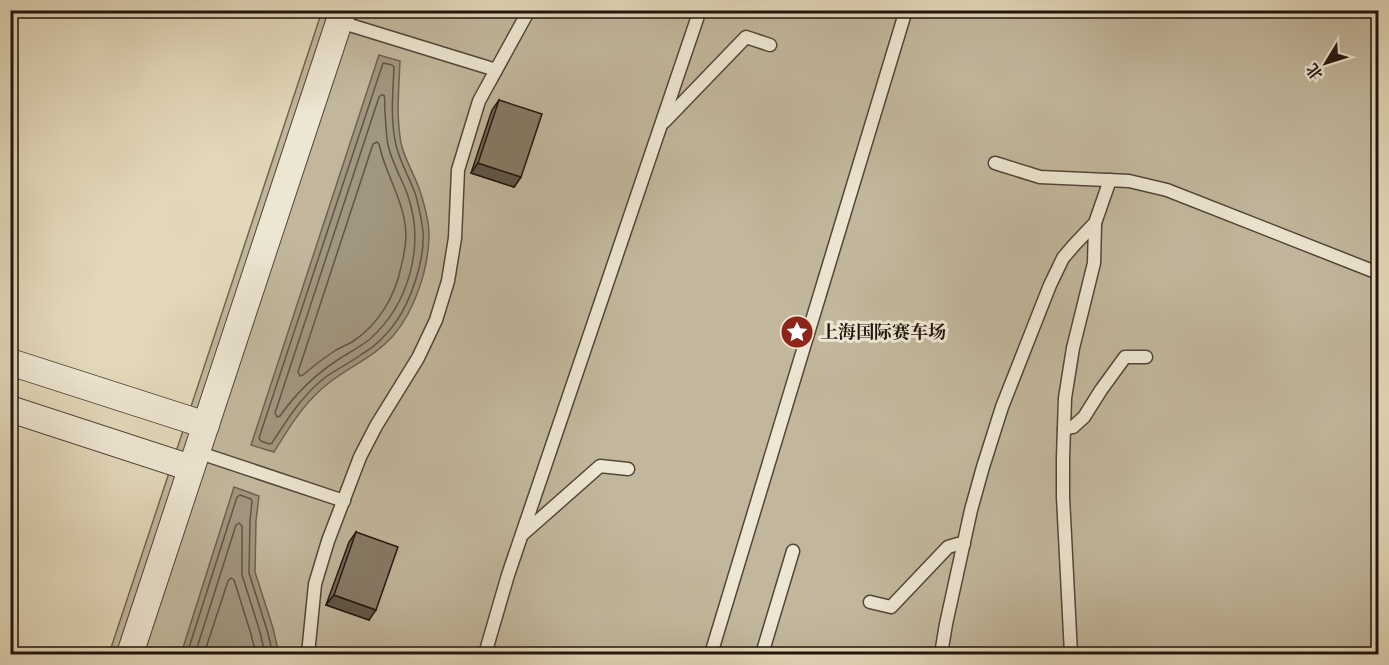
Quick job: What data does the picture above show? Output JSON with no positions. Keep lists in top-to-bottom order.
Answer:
{
  "places": {
    "place": ["上海国际赛车场"]
  },
  "north": "bottom left"
}
